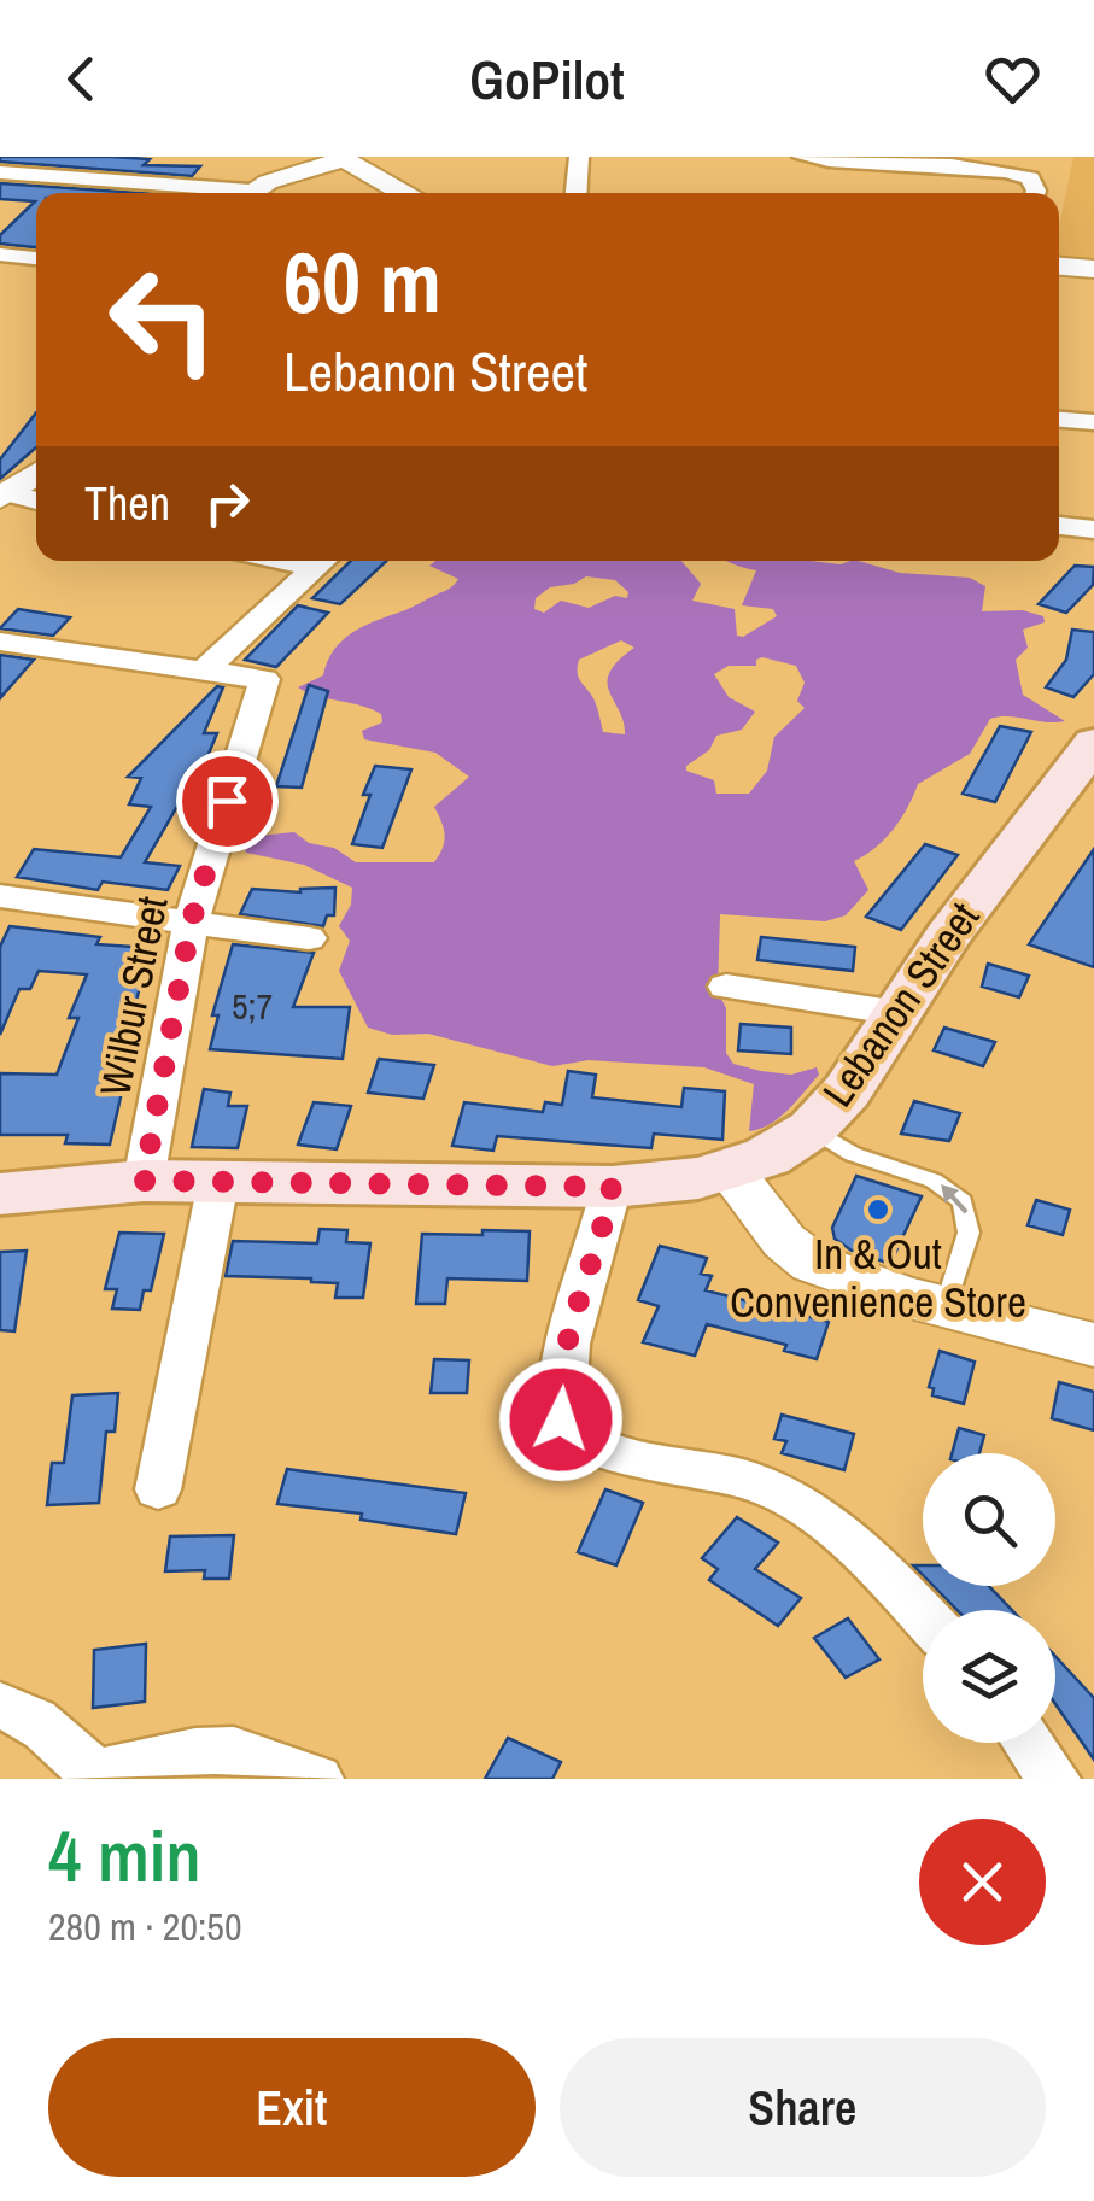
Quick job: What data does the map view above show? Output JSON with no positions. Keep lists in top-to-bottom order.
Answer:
{
  "streets": {
    "main road": ["Lebanon Street"],
    "street": ["Wilbur Street"]
  },
  "crossings": [
    ["Wilbur Street", "Lebanon Street"]
  ],
  "places": ["In & Out Convenience Store"],
  "house_numbers": ["5;7"],
  "page": {
    "header": "GoPilot",
    "turn": ["60 m", "Lebanon Street"],
    "then": "Then",
    "heading": ["4 min", "280 m · 20:50"],
    "buttons": ["Exit", "Share"]
  }
}
